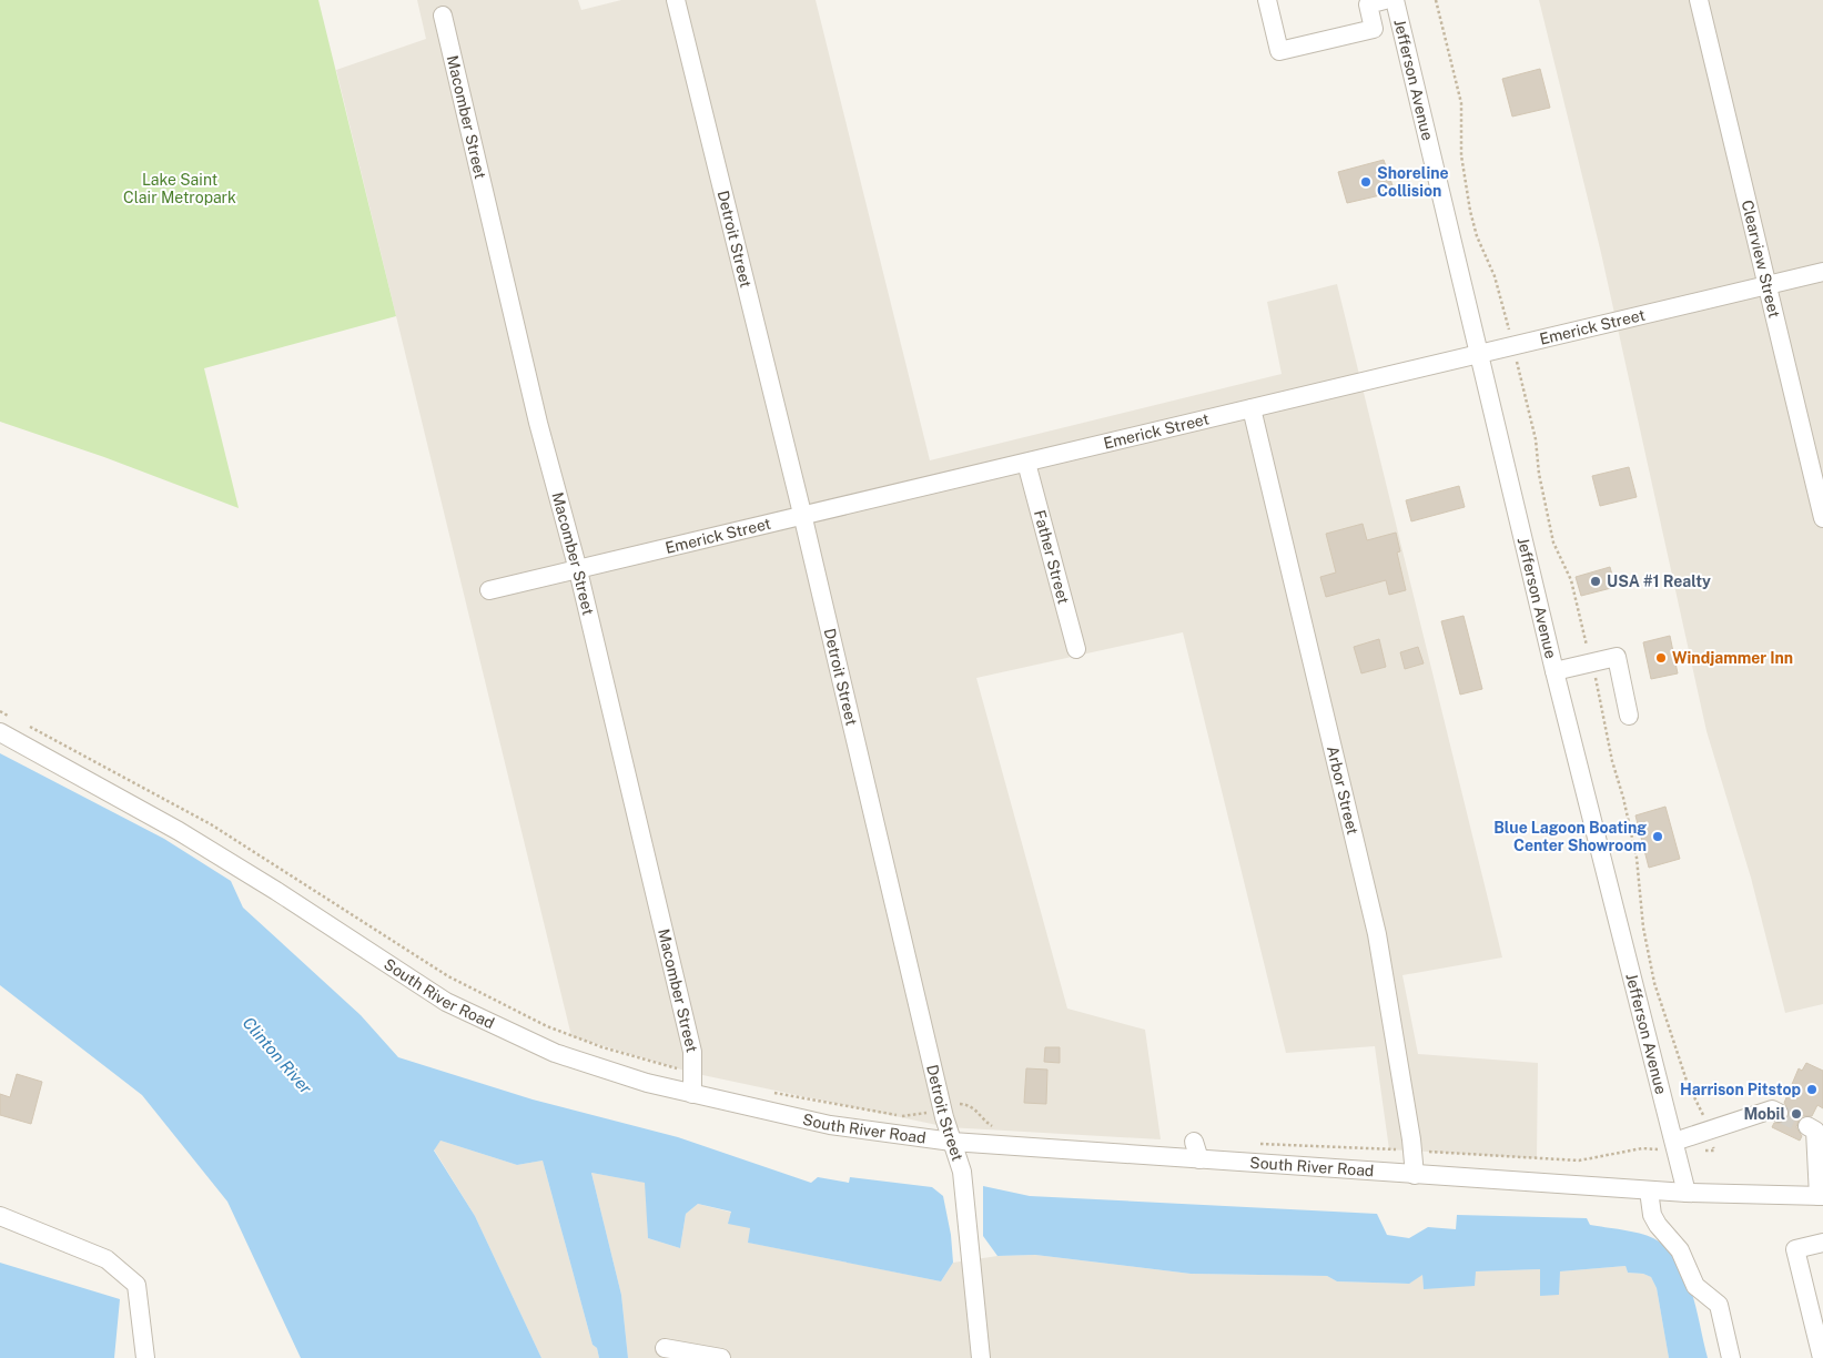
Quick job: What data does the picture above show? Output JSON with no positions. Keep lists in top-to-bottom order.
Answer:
{
  "streets": {
    "street": [
      "Jefferson Avenue",
      "Macomber Street",
      "Detroit Street",
      "Clearview Street",
      "Emerick Street",
      "Father Street",
      "Arbor Street",
      "South River Road"
    ]
  },
  "crossings": [
    ["Jefferson Avenue", "Emerick Street"],
    ["Jefferson Avenue", "South River Road"],
    ["Macomber Street", "Emerick Street"],
    ["Macomber Street", "South River Road"],
    ["Detroit Street", "Emerick Street"],
    ["Detroit Street", "South River Road"],
    ["Clearview Street", "Emerick Street"],
    ["Emerick Street", "Father Street"],
    ["Emerick Street", "Arbor Street"],
    ["Arbor Street", "South River Road"]
  ],
  "water": ["Clinton River"],
  "parks": ["Lake Saint Clair Metropark"],
  "places": [
    "Shoreline Collision",
    "USA #1 Realty",
    "Windjammer Inn",
    "Blue Lagoon Boating Center Showroom",
    "Harrison Pitstop",
    "Mobil"
  ]
}
